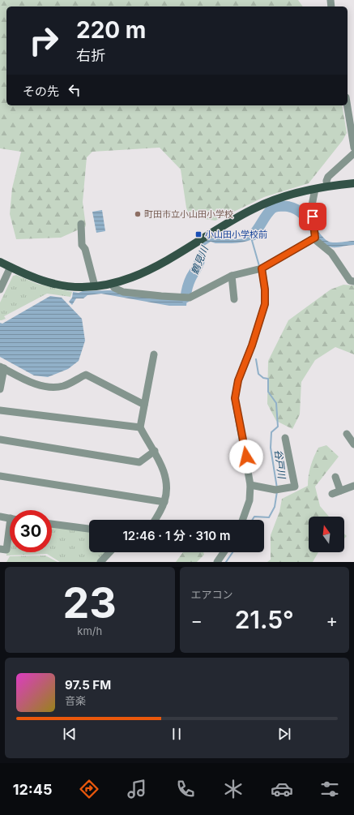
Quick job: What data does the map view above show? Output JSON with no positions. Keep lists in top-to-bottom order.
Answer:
{
  "water": ["鶴見川", "谷戸川"],
  "places": {
    "other": ["町田市立小山田小学校"],
    "transit": ["小山田小学校前"]
  },
  "north": "top",
  "page": {
    "turn": ["220 m", "右折"],
    "then": "その先",
    "limit": "30",
    "trip": "12:46 · 1 分 · 310 m",
    "tile": [
      ["23", "km/h"],
      "エアコン"
    ],
    "heat": ["−", "21.5°", "+"],
    "song": ["97.5 FM", "音楽"],
    "tabs": "12:45"
  }
}
